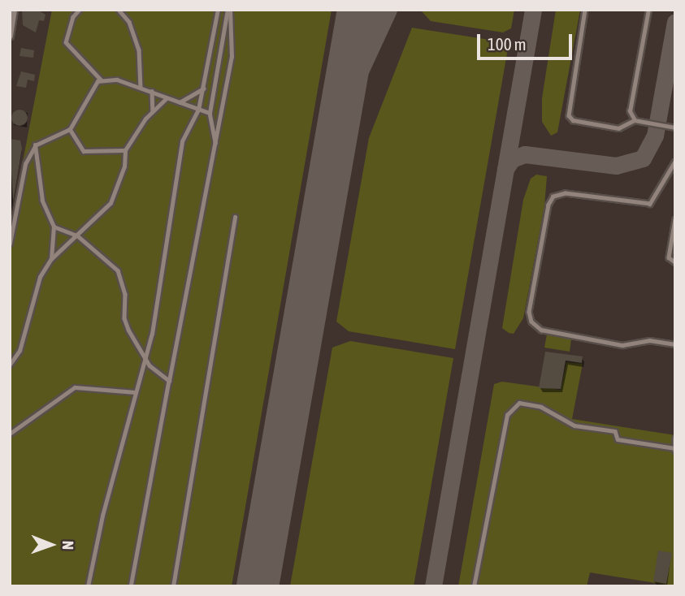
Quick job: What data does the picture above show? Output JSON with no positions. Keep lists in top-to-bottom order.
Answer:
{
  "scale_bar": "100 m",
  "north": "right"
}
